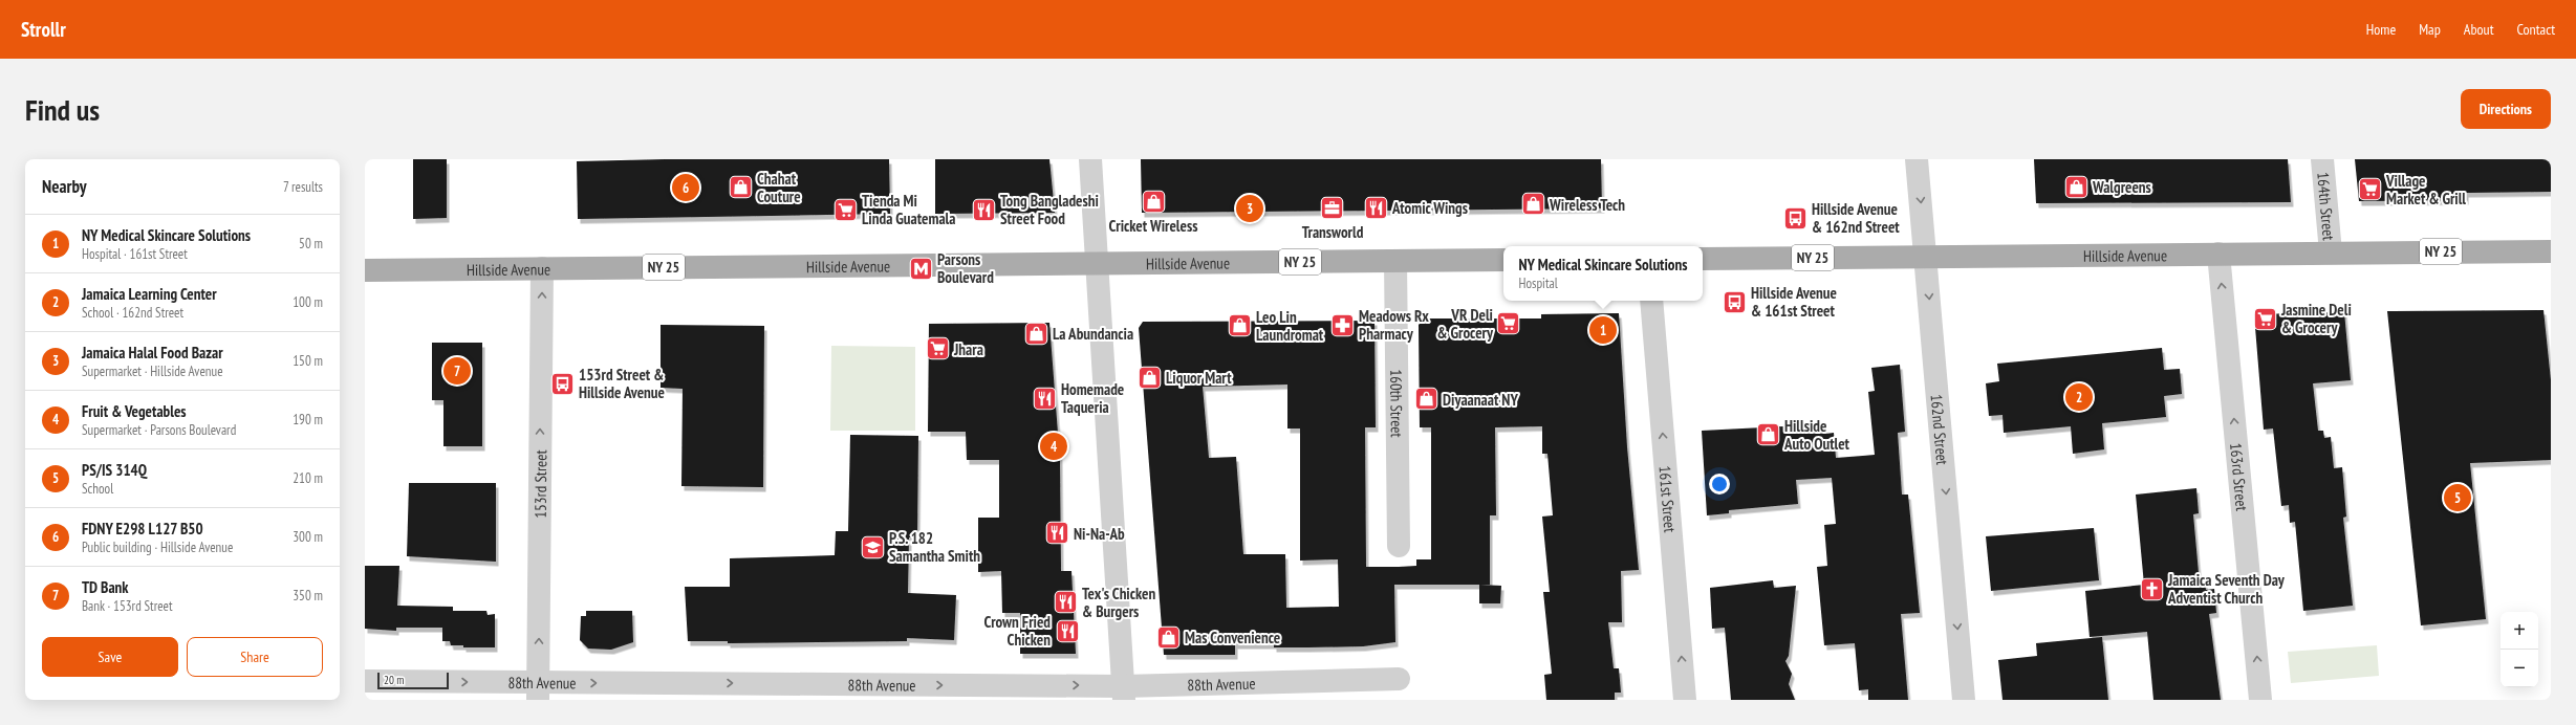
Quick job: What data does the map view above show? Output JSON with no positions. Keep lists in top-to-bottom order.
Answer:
{
  "streets": {
    "main road": ["NY 25", "Hillside Avenue"],
    "street": [
      "164th Street",
      "160th Street",
      "162nd Street",
      "163rd Street",
      "153rd Street",
      "161st Street",
      "88th Avenue"
    ]
  },
  "crossings": [
    ["164th Street", "Hillside Avenue"],
    ["Hillside Avenue", "160th Street"],
    ["Hillside Avenue", "162nd Street"],
    ["Hillside Avenue", "163rd Street"],
    ["Hillside Avenue", "153rd Street"],
    ["153rd Street", "88th Avenue"]
  ],
  "one_way": [
    "162nd Street",
    "163rd Street",
    "153rd Street",
    "161st Street",
    "88th Avenue"
  ],
  "places": {
    "shop": [
      "Walgreens",
      "Chahat Couture",
      "Cricket Wireless",
      "Wireless Tech",
      "Leo Lin Laundromat",
      "La Abundancia",
      "Liquor Mart",
      "Diyaanaat NY",
      "Hillside Auto Outlet",
      "Mas Convenience"
    ],
    "supermarket": [
      "Village Market & Grill",
      "Tienda Mi Linda Guatemala",
      "Jasmine Deli & Grocery",
      "VR Deli & Grocery",
      "Jhara"
    ],
    "office": ["Transworld"],
    "restaurant": [
      "Atomic Wings",
      "Tong Bangladeshi Street Food",
      "Homemade Taqueria",
      "Ni-Na-Ab",
      "Tex's Chicken & Burgers",
      "Crown Fried Chicken"
    ],
    "bus stop": ["Hillside Avenue & 162nd Street", "Hillside Avenue & 161st Street", "153rd Street & Hillside Avenue"],
    "metro station": ["Parsons Boulevard"],
    "pharmacy": ["Meadows Rx Pharmacy"],
    "school or university": ["P.S. 182 Samantha Smith"],
    "church": ["Jamaica Seventh Day Adventist Church"]
  },
  "scale_bar": "20 m",
  "page": {
    "header": "Strollr",
    "nav": [
      "Home",
      "Map",
      "About",
      "Contact"
    ],
    "buttons": [
      "Directions",
      ["Save", "Share"]
    ],
    "title": "Find us",
    "heading": ["Nearby", "7 results"],
    "pins": [
      "6",
      "3",
      "1",
      "7",
      "2",
      "4",
      "5"
    ],
    "list": [
      {
        "mark": "1",
        "name": "NY Medical Skincare Solutions",
        "note": "Hospital · 161st Street",
        "value": "50 m"
      },
      {
        "mark": "2",
        "name": "Jamaica Learning Center",
        "note": "School · 162nd Street",
        "value": "100 m"
      },
      {
        "mark": "3",
        "name": "Jamaica Halal Food Bazar",
        "note": "Supermarket · Hillside Avenue",
        "value": "150 m"
      },
      {
        "mark": "4",
        "name": "Fruit & Vegetables",
        "note": "Supermarket · Parsons Boulevard",
        "value": "190 m"
      },
      {
        "mark": "5",
        "name": "PS/IS 314Q",
        "note": "School",
        "value": "210 m"
      },
      {
        "mark": "6",
        "name": "FDNY E298 L127 B50",
        "note": "Public building · Hillside Avenue",
        "value": "300 m"
      },
      {
        "mark": "7",
        "name": "TD Bank",
        "note": "Bank · 153rd Street",
        "value": "350 m"
      }
    ],
    "popup": ["NY Medical Skincare Solutions", "Hospital"],
    "map_buttons": ["+", "−"],
    "scale": "20 m"
  }
}
